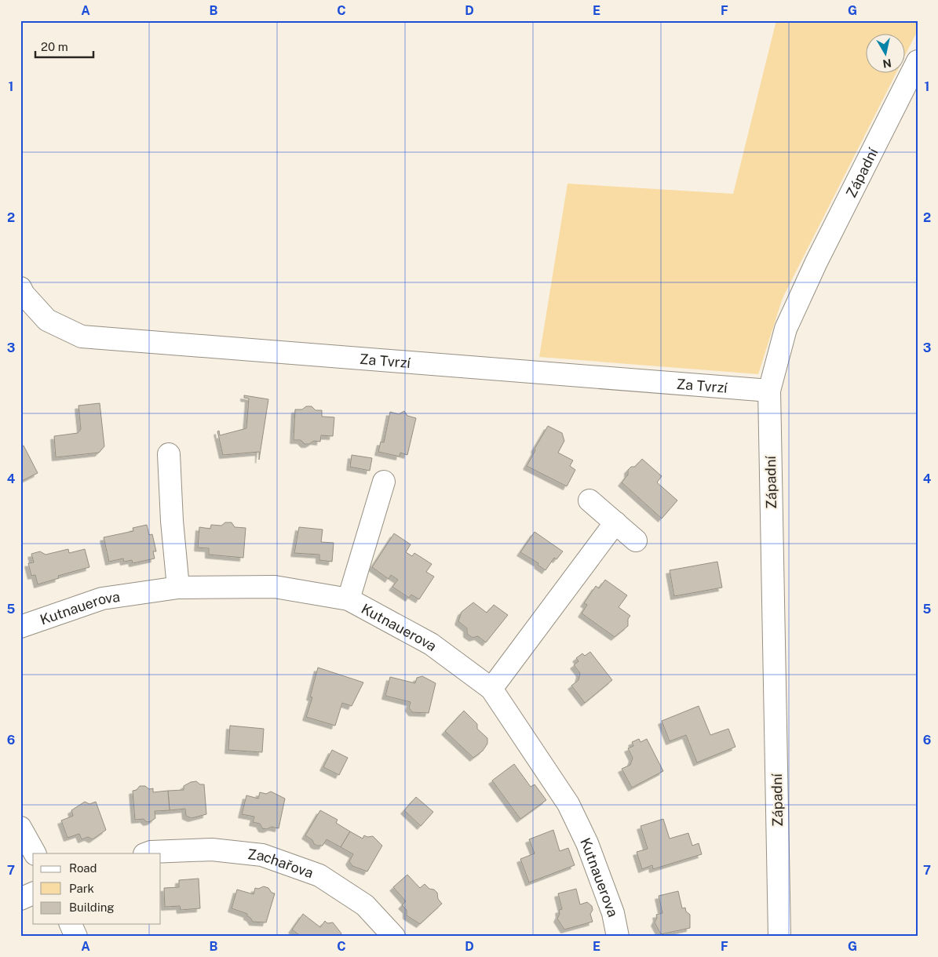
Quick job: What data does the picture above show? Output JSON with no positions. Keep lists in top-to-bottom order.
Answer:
{
  "streets": {
    "street": [
      "Západní",
      "Za Tvrzí",
      "Kutnauerova",
      "Zachařova"
    ]
  },
  "crossings": [
    ["Západní", "Za Tvrzí"]
  ],
  "legend": ["Road", "Park", "Building"],
  "scale_bar": "20 m",
  "north": "bottom",
  "grid": {
    "columns": [
      "A",
      "B",
      "C",
      "D",
      "E",
      "F",
      "G"
    ],
    "rows": [
      "1",
      "2",
      "3",
      "4",
      "5",
      "6",
      "7"
    ]
  }
}
